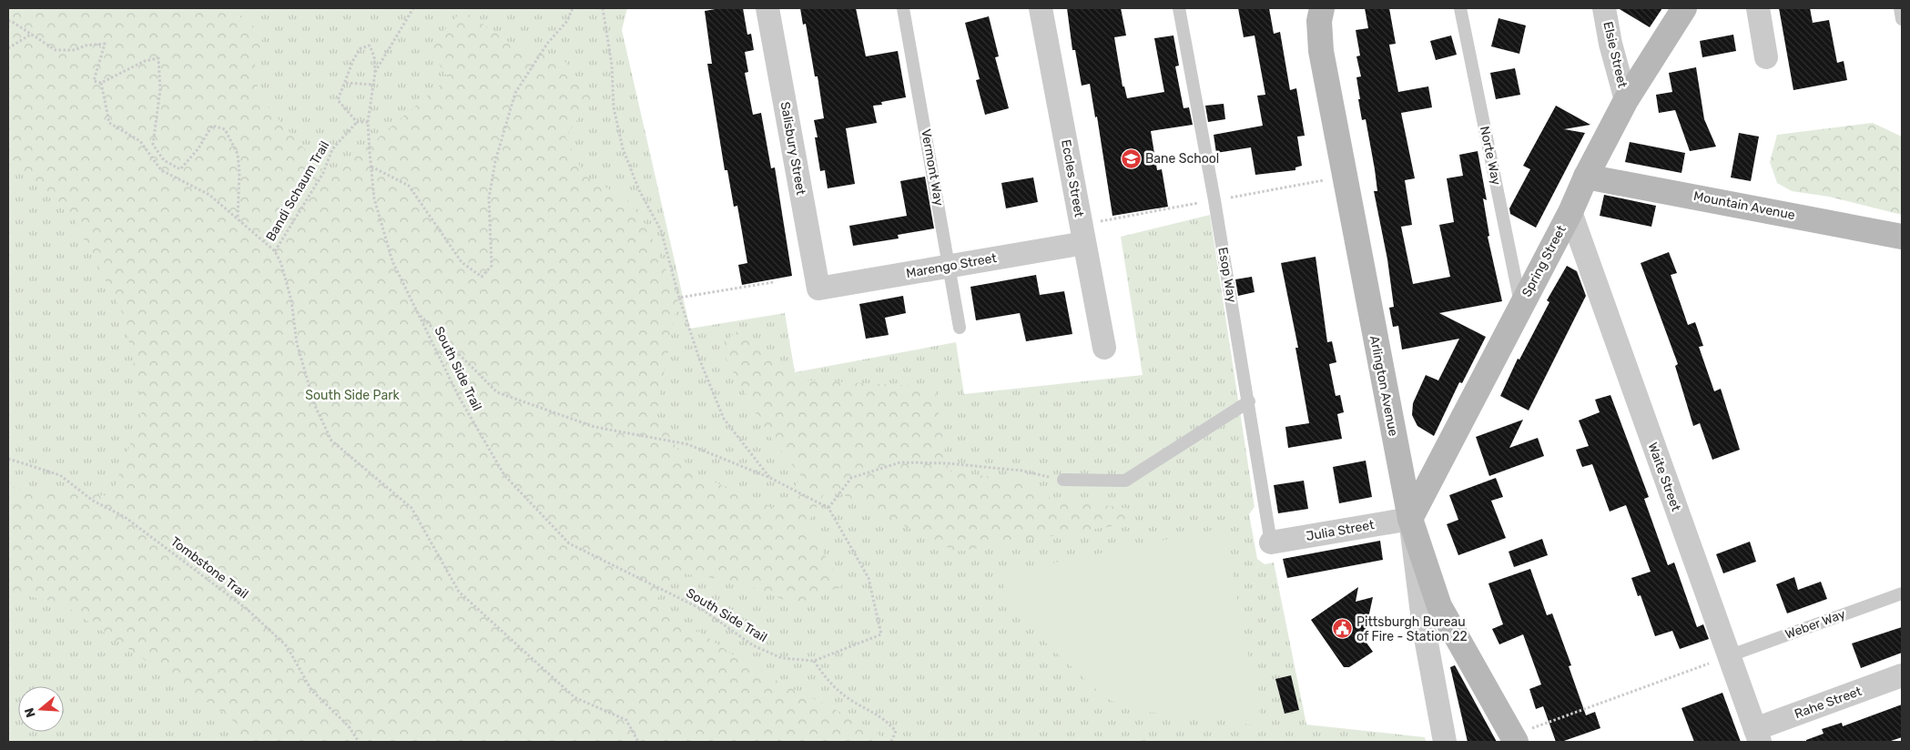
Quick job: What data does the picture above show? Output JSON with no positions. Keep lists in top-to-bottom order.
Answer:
{
  "streets": {
    "street": [
      "Elsie Street",
      "Salisbury Street",
      "Eccles Street",
      "Mountain Avenue",
      "Spring Street",
      "Marengo Street",
      "Arlington Avenue",
      "Waite Street",
      "Julia Street",
      "Rahe Street"
    ],
    "lane": [
      "Norte Way",
      "Vermont Way",
      "Esop Way",
      "Weber Way"
    ],
    "path": ["Bandi Schaum Trail", "South Side Trail", "Tombstone Trail"]
  },
  "crossings": [
    ["Elsie Street", "Spring Street"],
    ["Salisbury Street", "Marengo Street"],
    ["Norte Way", "Spring Street"],
    ["Vermont Way", "Marengo Street"],
    ["Eccles Street", "Marengo Street"],
    ["Bandi Schaum Trail", "South Side Trail"],
    ["Mountain Avenue", "Spring Street"],
    ["Spring Street", "Arlington Avenue"],
    ["Spring Street", "Waite Street"],
    ["Spring Street", "Julia Street"],
    ["Esop Way", "Julia Street"],
    ["Arlington Avenue", "Julia Street"],
    ["Waite Street", "Weber Way"],
    ["Waite Street", "Rahe Street"]
  ],
  "parks": ["South Side Park"],
  "places": {
    "school or university": ["Bane School"],
    "public building": ["Pittsburgh Bureau of Fire - Station 22"]
  },
  "north": "left"
}
